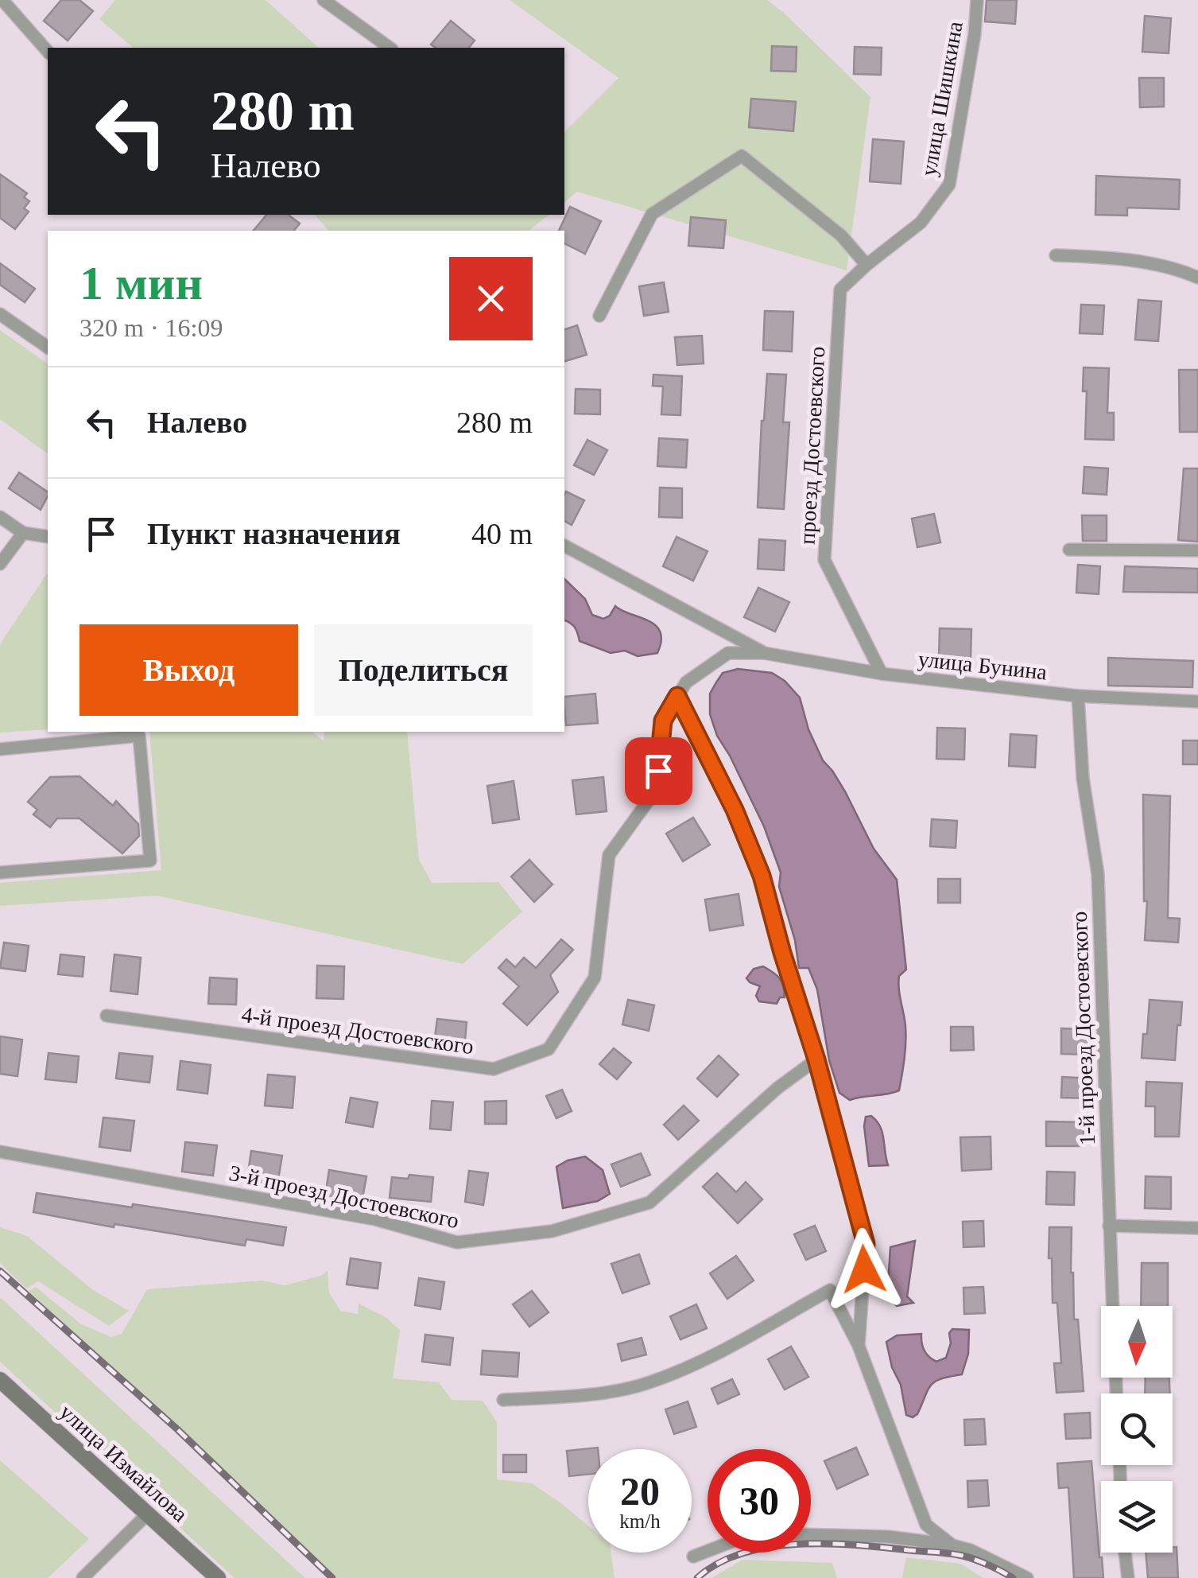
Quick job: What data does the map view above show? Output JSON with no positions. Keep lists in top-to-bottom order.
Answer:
{
  "streets": {
    "main road": ["улица Измайлова"],
    "street": [
      "улица Шишкина",
      "проезд Достоевского",
      "улица Бунина",
      "1-й проезд Достоевского",
      "4-й проезд Достоевского",
      "3-й проезд Достоевского"
    ]
  },
  "crossings": [
    ["улица Шишкина", "проезд Достоевского"],
    ["проезд Достоевского", "улица Бунина"],
    ["улица Бунина", "1-й проезд Достоевского"]
  ],
  "north": "bottom",
  "page": {
    "turn": ["280 m", "Налево"],
    "heading": ["1 мин", "320 m · 16:09"],
    "list": [
      {
        "name": "Налево",
        "value": "280 m"
      },
      {
        "name": "Пункт назначения",
        "value": "40 m"
      }
    ],
    "buttons": ["Выход", "Поделиться"],
    "speed": "20 km/h",
    "limit": "30"
  }
}
